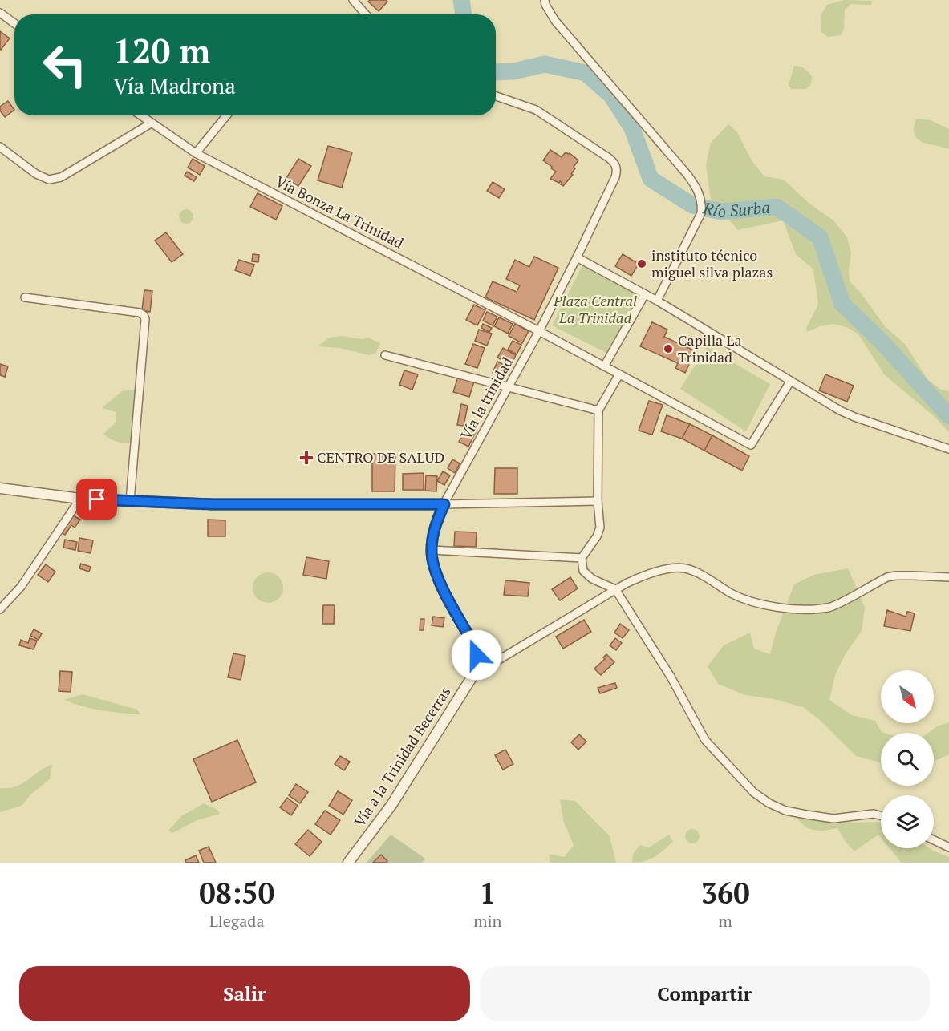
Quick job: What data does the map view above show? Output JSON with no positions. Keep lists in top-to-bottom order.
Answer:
{
  "streets": {
    "street": ["Vía Bonza La Trinidad", "Vía la trinidad", "Vía a la Trinidad Becerras"]
  },
  "crossings": [
    ["Vía Bonza La Trinidad", "Vía la trinidad"],
    ["Vía la trinidad", "Vía a la Trinidad Becerras"]
  ],
  "water": ["Río Surba"],
  "parks": ["Plaza Central La Trinidad"],
  "places": {
    "other": ["instituto técnico miguel silva plazas", "Capilla La Trinidad"],
    "health": ["CENTRO DE SALUD"]
  },
  "north": "bottom right",
  "page": {
    "turn": ["120 m", "Vía Madrona"],
    "eta": [
      "08:50",
      "Llegada",
      "1",
      "min",
      "360",
      "m"
    ],
    "buttons": ["Salir", "Compartir"]
  }
}
